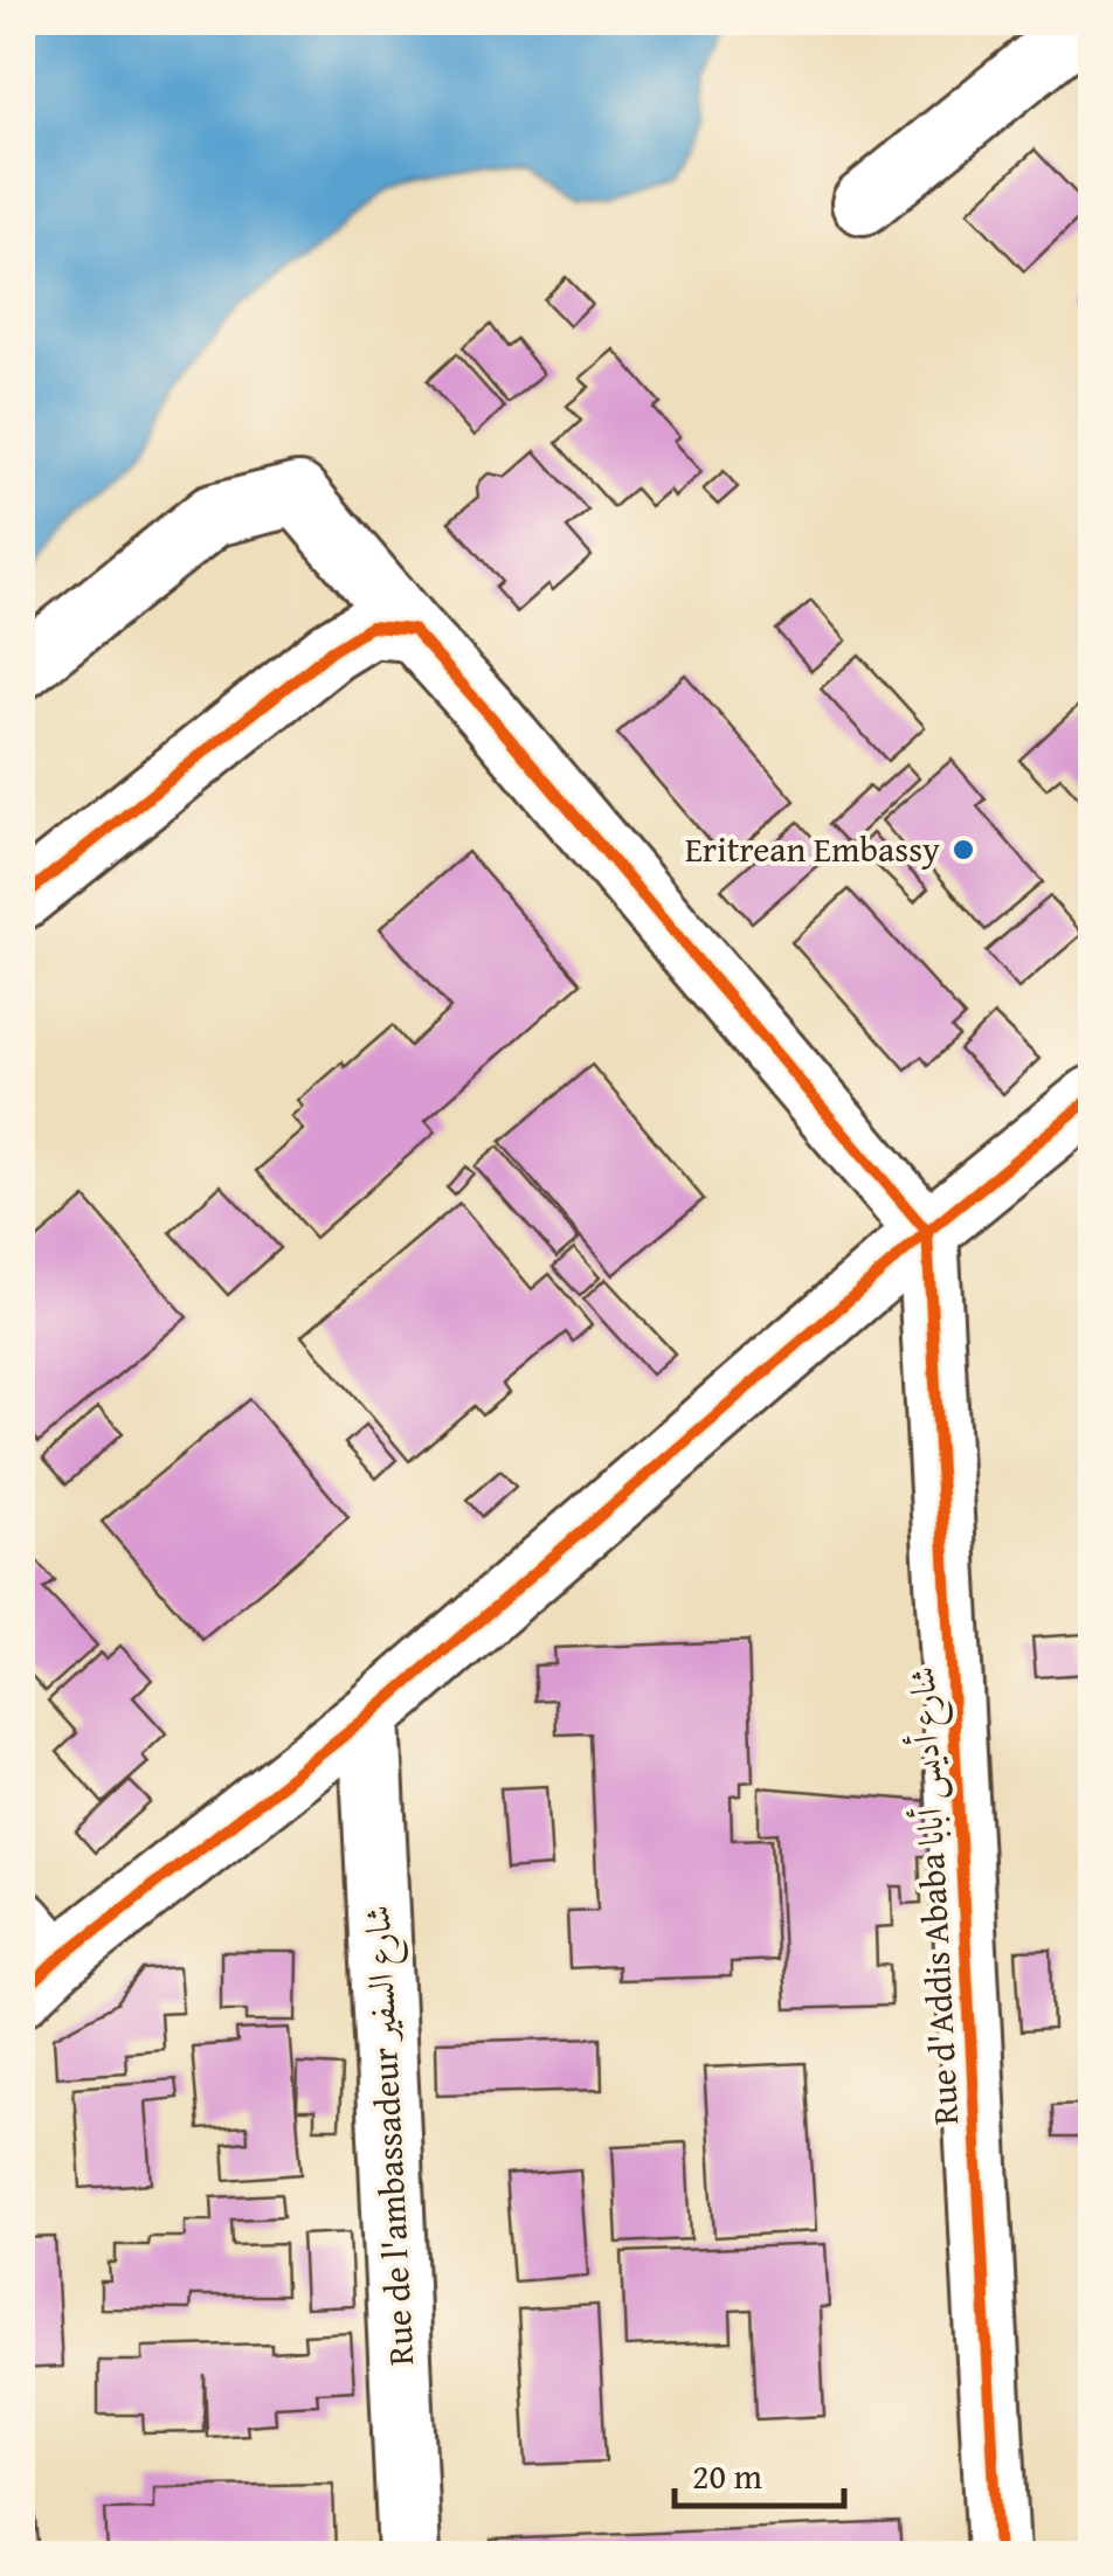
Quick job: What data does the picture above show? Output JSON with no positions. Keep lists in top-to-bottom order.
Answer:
{
  "streets": {
    "street": ["Rue d'Addis Ababa شارع أديس أبابا", "Rue de l'ambassadeur شارع السفير"]
  },
  "places": ["Eritrean Embassy"],
  "scale_bar": "20 m"
}
